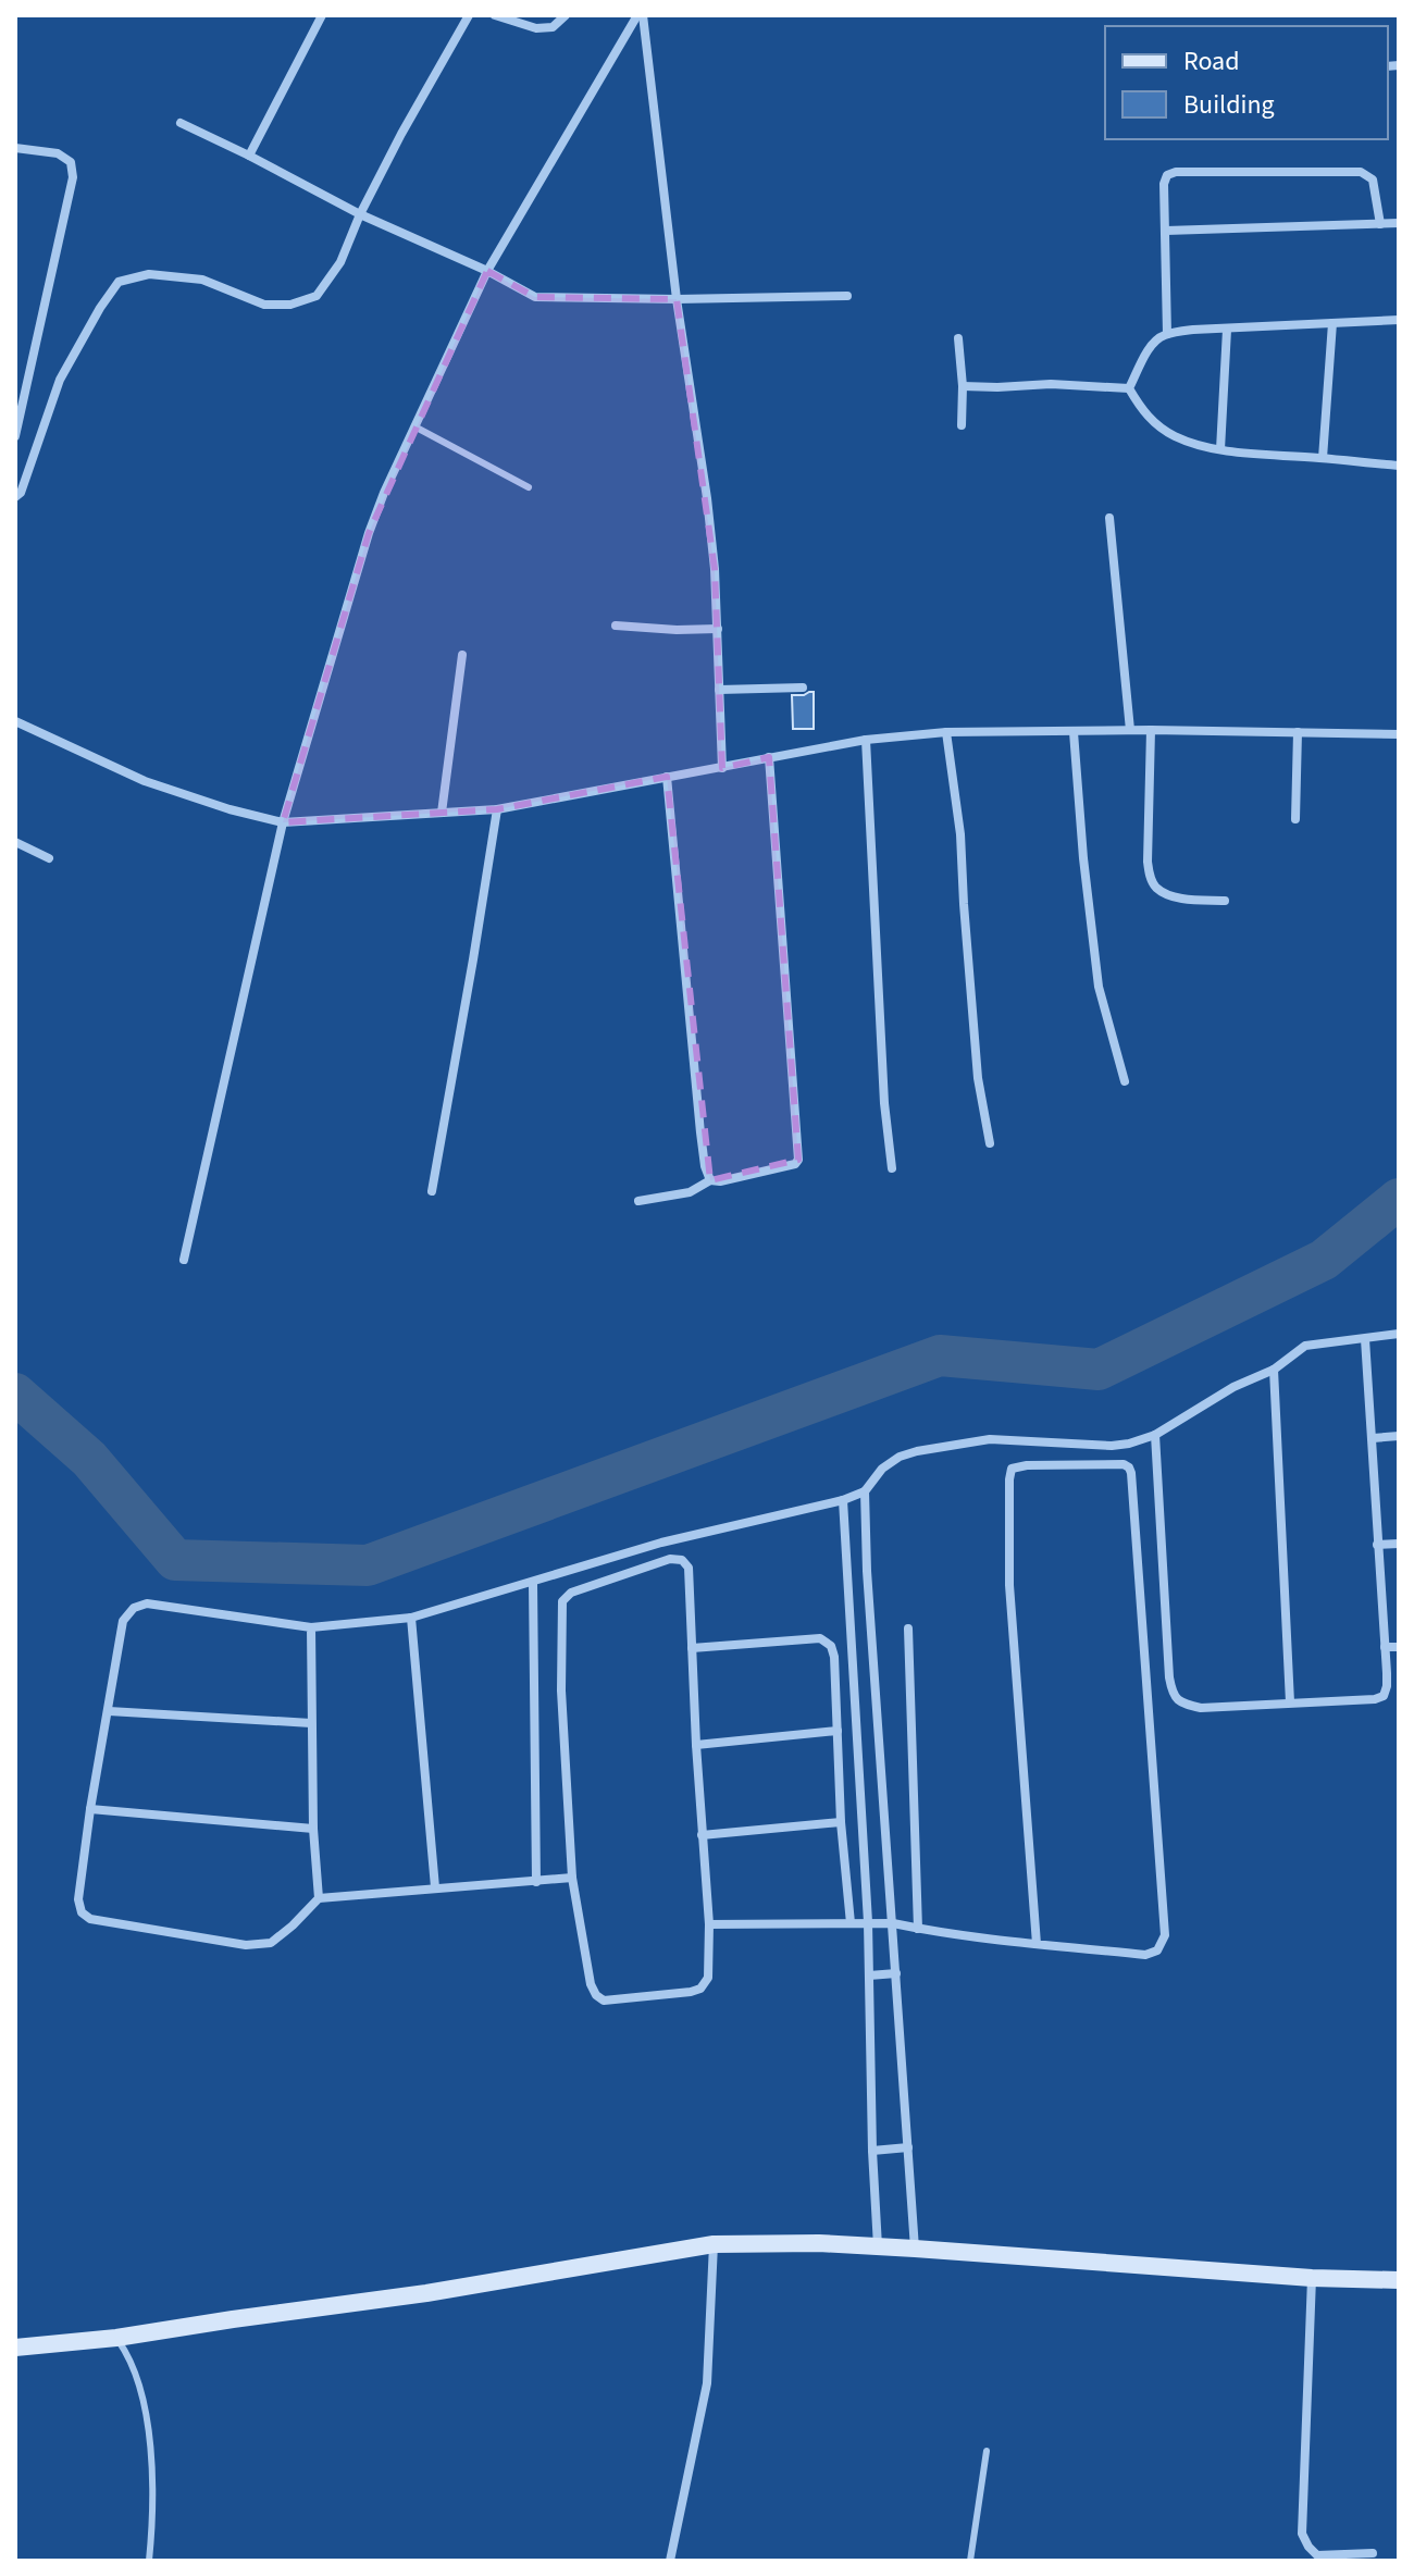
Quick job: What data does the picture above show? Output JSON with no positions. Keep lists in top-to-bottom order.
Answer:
{
  "legend": ["Road", "Building"]
}
